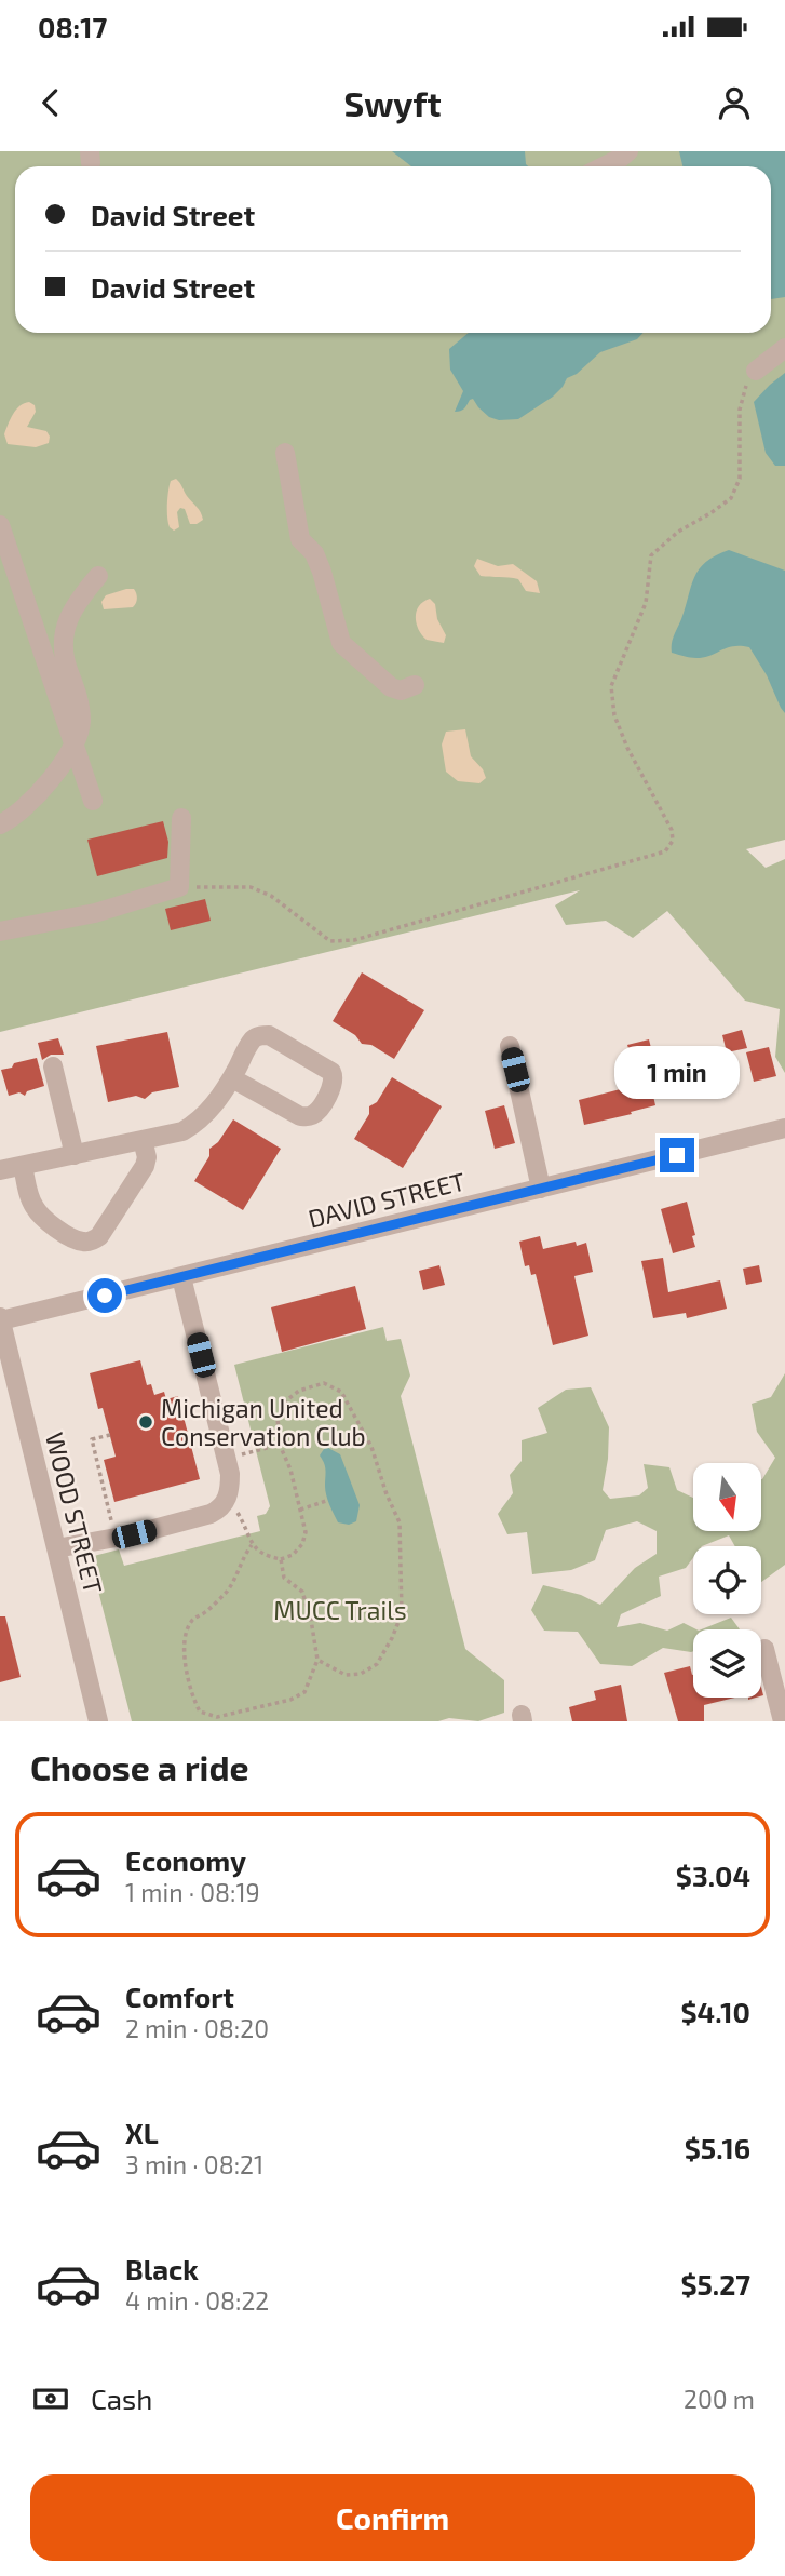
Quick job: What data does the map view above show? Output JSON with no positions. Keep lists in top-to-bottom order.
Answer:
{
  "streets": {
    "street": ["DAVID STREET", "WOOD STREET"]
  },
  "crossings": [
    ["DAVID STREET", "WOOD STREET"]
  ],
  "parks": ["MUCC Trails"],
  "places": ["Michigan United Conservation Club"],
  "north": "bottom",
  "page": {
    "status": "08:17",
    "header": "Swyft",
    "banner": ["David Street", "David Street"],
    "bubble": "1 min",
    "heading": "Choose a ride",
    "list": [
      {
        "name": "Economy",
        "note": "1 min · 08:19",
        "value": "$3.04"
      },
      {
        "name": "Comfort",
        "note": "2 min · 08:20",
        "value": "$4.10"
      },
      {
        "name": "XL",
        "note": "3 min · 08:21",
        "value": "$5.16"
      },
      {
        "name": "Black",
        "note": "4 min · 08:22",
        "value": "$5.27"
      }
    ],
    "pay": ["Cash", "200 m"],
    "buttons": "Confirm"
  }
}
